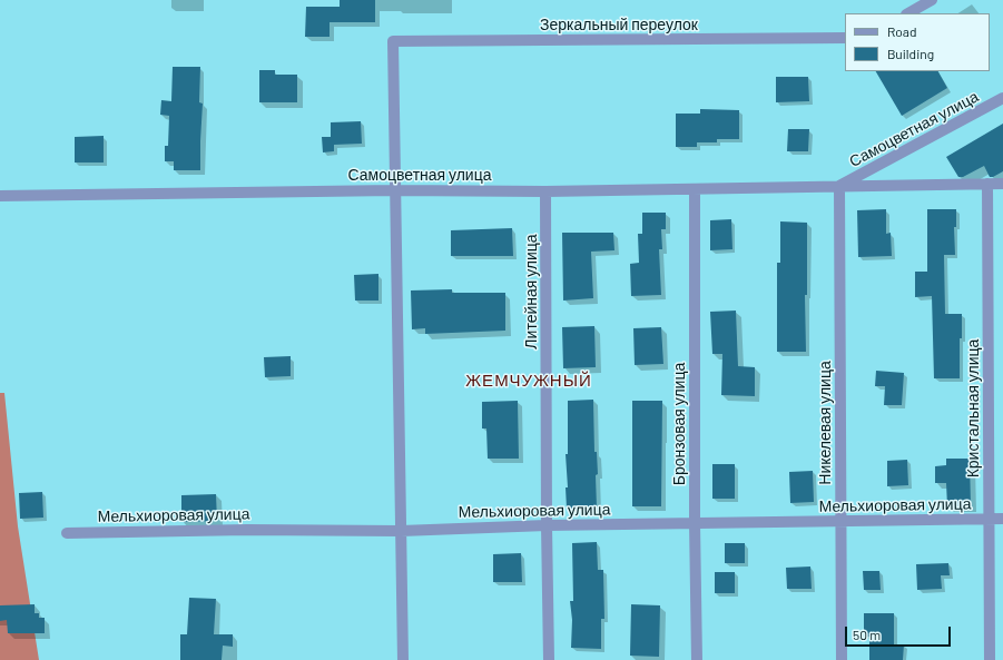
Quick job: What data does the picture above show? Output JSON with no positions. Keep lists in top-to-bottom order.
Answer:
{
  "streets": {
    "street": [
      "Зеркальный переулок",
      "Самоцветная улица",
      "Литейная улица",
      "Кристальная улица",
      "Никелевая улица",
      "Бронзовая улица",
      "Мельхиоровая улица"
    ]
  },
  "crossings": [
    ["Зеркальный переулок", "Самоцветная улица"],
    ["Самоцветная улица", "Литейная улица"],
    ["Самоцветная улица", "Кристальная улица"],
    ["Самоцветная улица", "Никелевая улица"],
    ["Самоцветная улица", "Бронзовая улица"],
    ["Литейная улица", "Мельхиоровая улица"],
    ["Кристальная улица", "Мельхиоровая улица"],
    ["Никелевая улица", "Мельхиоровая улица"],
    ["Бронзовая улица", "Мельхиоровая улица"]
  ],
  "districts": ["ЖЕМЧУЖНЫЙ"],
  "legend": ["Road", "Building"],
  "scale_bar": "50 m"
}
